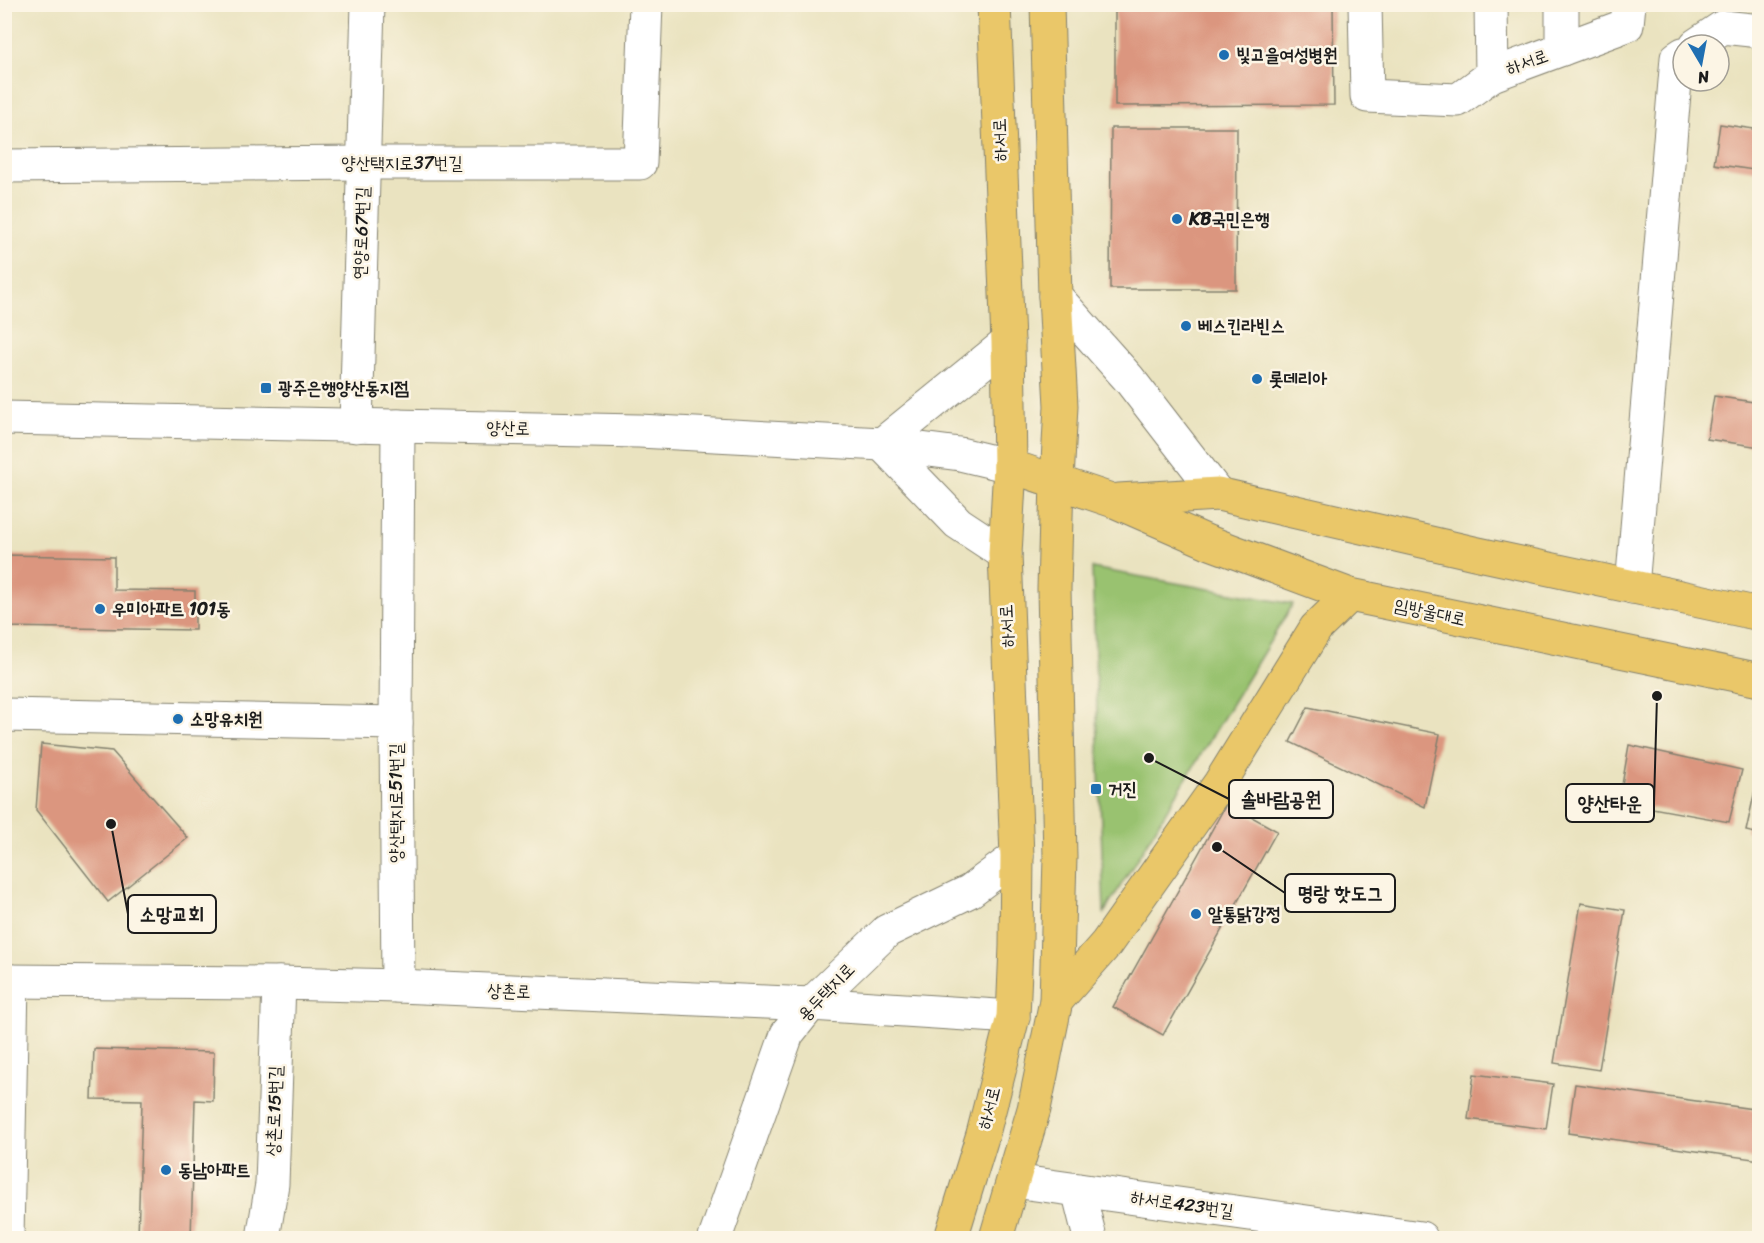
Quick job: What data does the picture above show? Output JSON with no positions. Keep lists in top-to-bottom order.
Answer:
{
  "streets": {
    "main road": ["하서로", "임방울대로"],
    "street": [
      "양산택지로37번길",
      "연양로67번길",
      "양산로",
      "양산택지로51번길",
      "상촌로",
      "용두택지로",
      "상촌로15번길",
      "하서로423번길"
    ]
  },
  "crossings": [
    ["하서로", "양산로"],
    ["하서로", "임방울대로"],
    ["하서로", "상촌로"],
    ["하서로", "용두택지로"],
    ["양산택지로37번길", "연양로67번길"],
    ["연양로67번길", "양산로"],
    ["양산로", "임방울대로"],
    ["양산택지로51번길", "상촌로"],
    ["상촌로", "용두택지로"],
    ["상촌로", "상촌로15번길"]
  ],
  "places": {
    "other": [
      "빛고을여성병원",
      "KB국민은행",
      "베스킨라빈스",
      "롯데리아",
      "우미아파트 101동",
      "양산타운",
      "소망유치원",
      "솔바람공원",
      "소망교회",
      "명랑 핫도그",
      "알통닭강정",
      "동남아파트"
    ],
    "transit": ["광주은행양산동지점", "거진"]
  },
  "north": "bottom"
}
